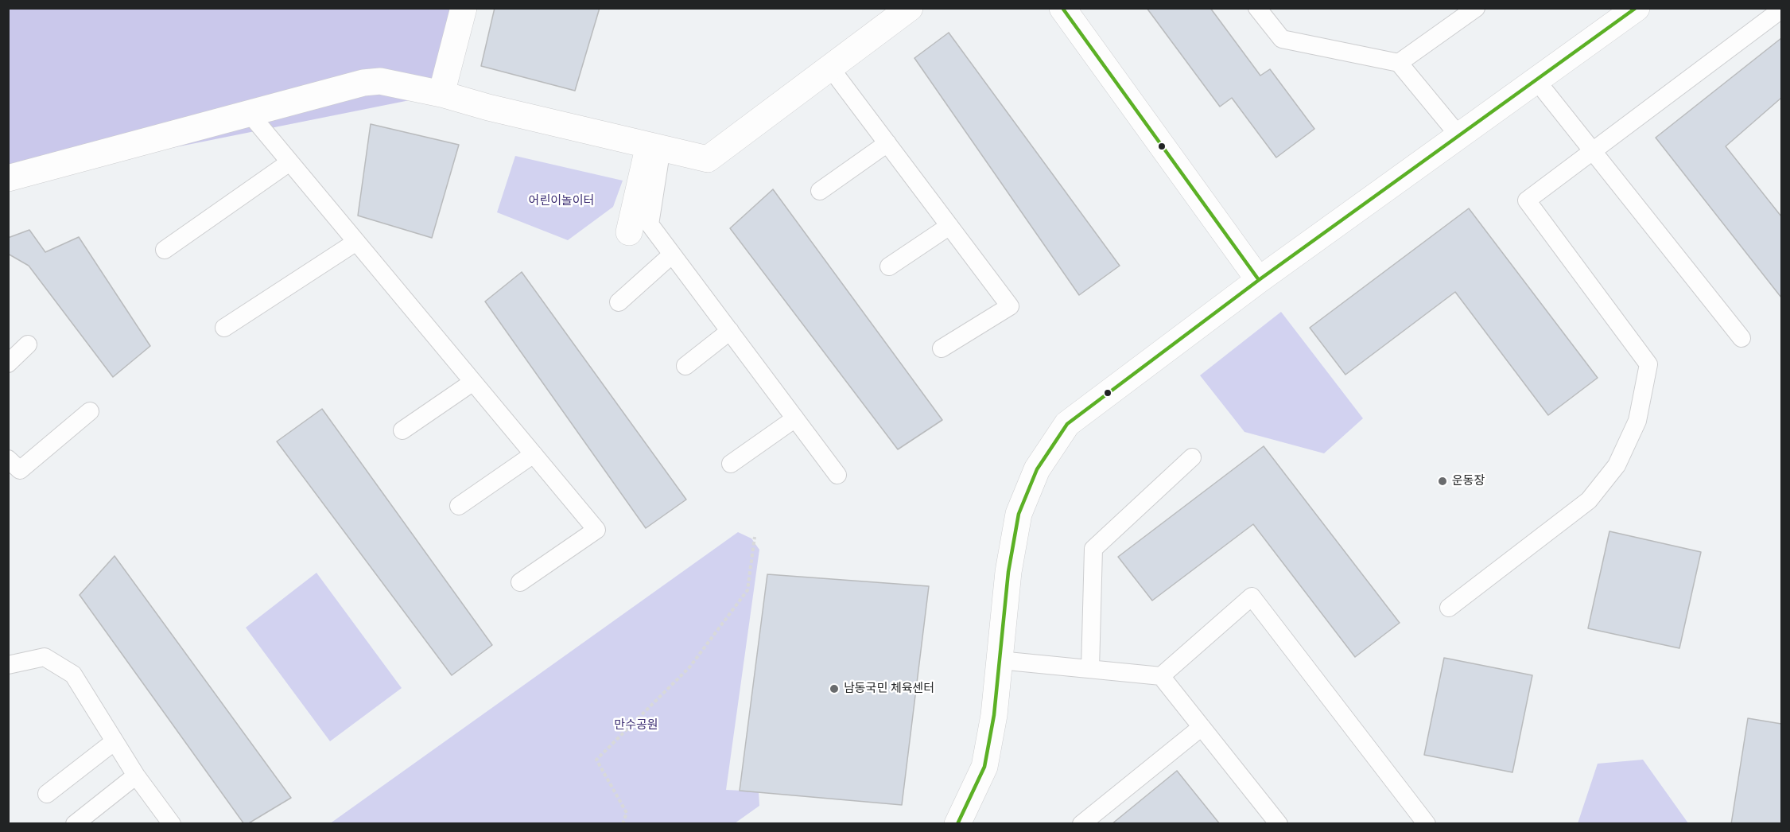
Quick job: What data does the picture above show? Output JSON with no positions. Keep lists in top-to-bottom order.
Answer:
{
  "parks": ["어린이놀이터", "만수공원"],
  "places": ["운동장", "남동국민 체육센터"]
}
